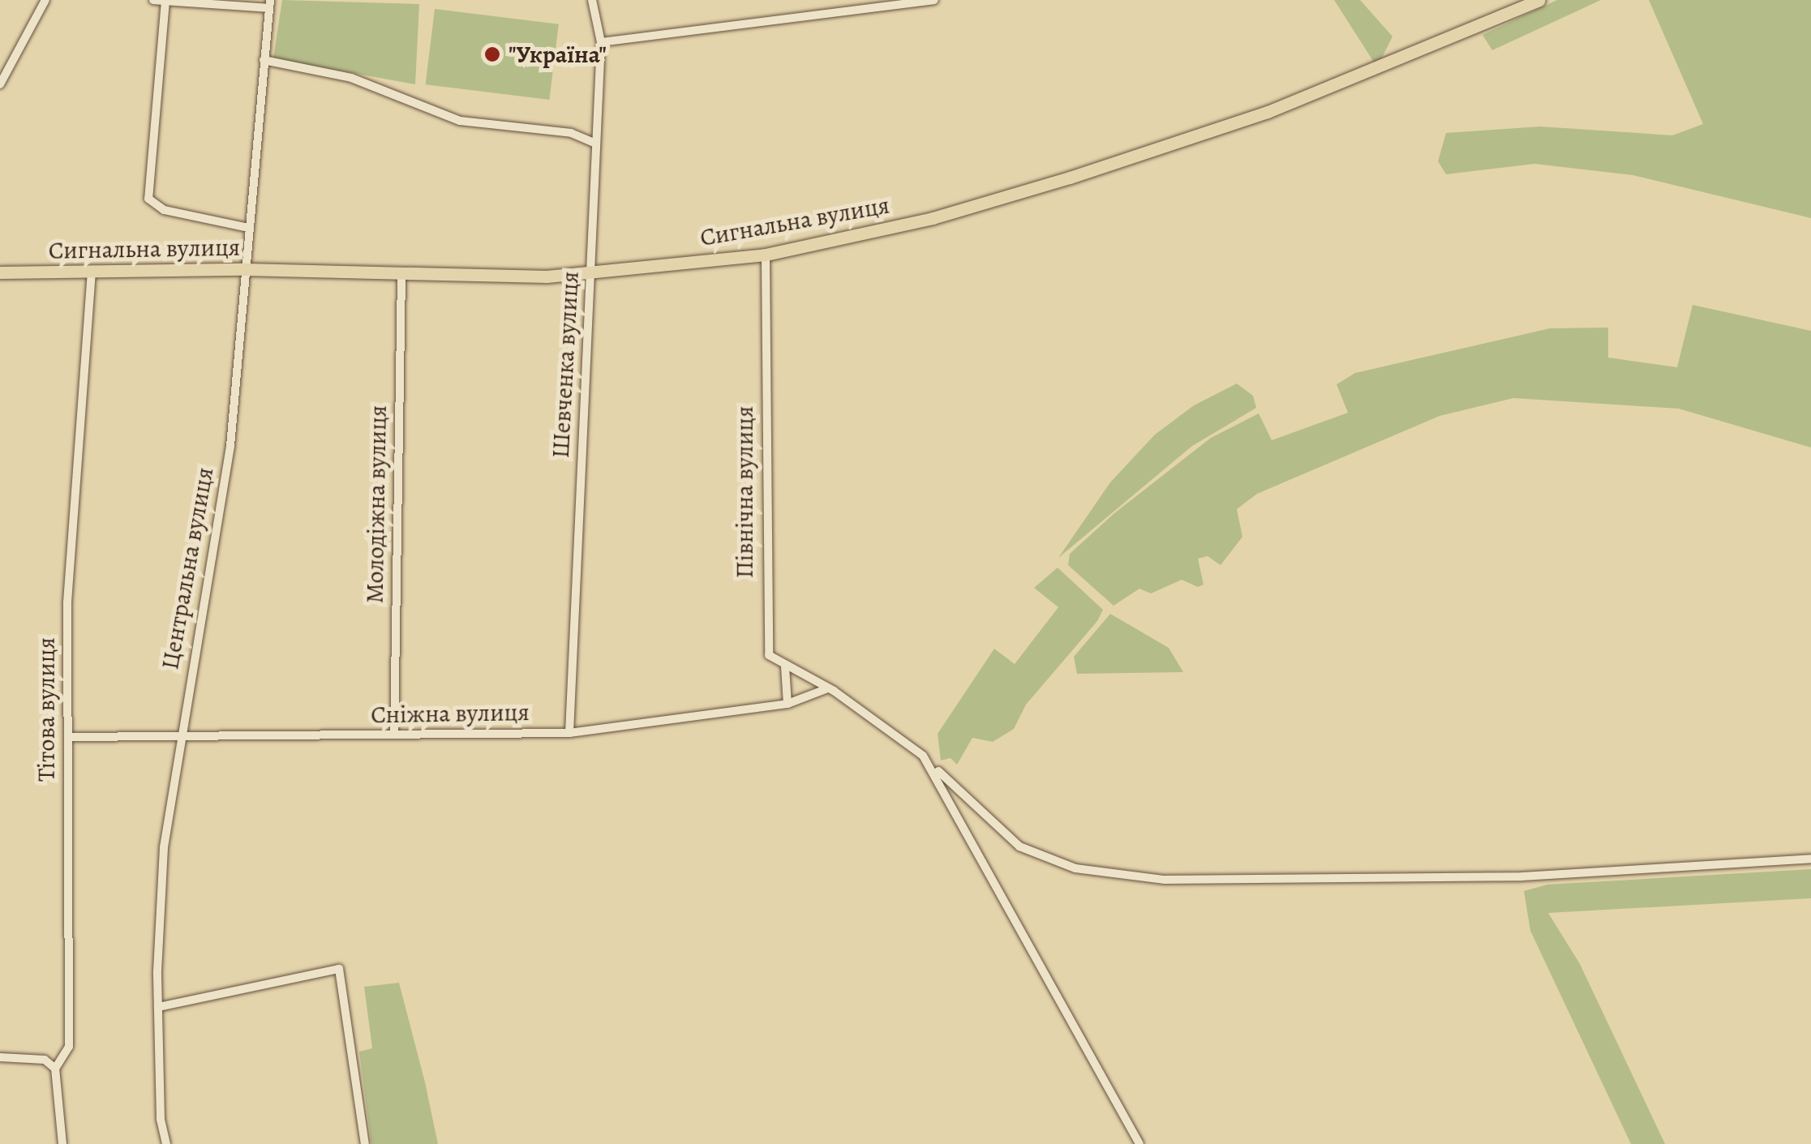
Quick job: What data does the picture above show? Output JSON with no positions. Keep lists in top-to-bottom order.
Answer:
{
  "streets": {
    "main road": ["Сигнальна вулиця"],
    "street": [
      "Шевченка вулиця",
      "Північна вулиця",
      "Молодіжна вулиця",
      "Центральна вулиця",
      "Тітова вулиця",
      "Сніжна вулиця"
    ]
  },
  "crossings": [
    ["Сигнальна вулиця", "Шевченка вулиця"],
    ["Сигнальна вулиця", "Північна вулиця"],
    ["Сигнальна вулиця", "Молодіжна вулиця"],
    ["Сигнальна вулиця", "Центральна вулиця"],
    ["Сигнальна вулиця", "Тітова вулиця"],
    ["Шевченка вулиця", "Сніжна вулиця"],
    ["Молодіжна вулиця", "Сніжна вулиця"],
    ["Центральна вулиця", "Сніжна вулиця"],
    ["Тітова вулиця", "Сніжна вулиця"]
  ],
  "places": ["\"Україна\""]
}
